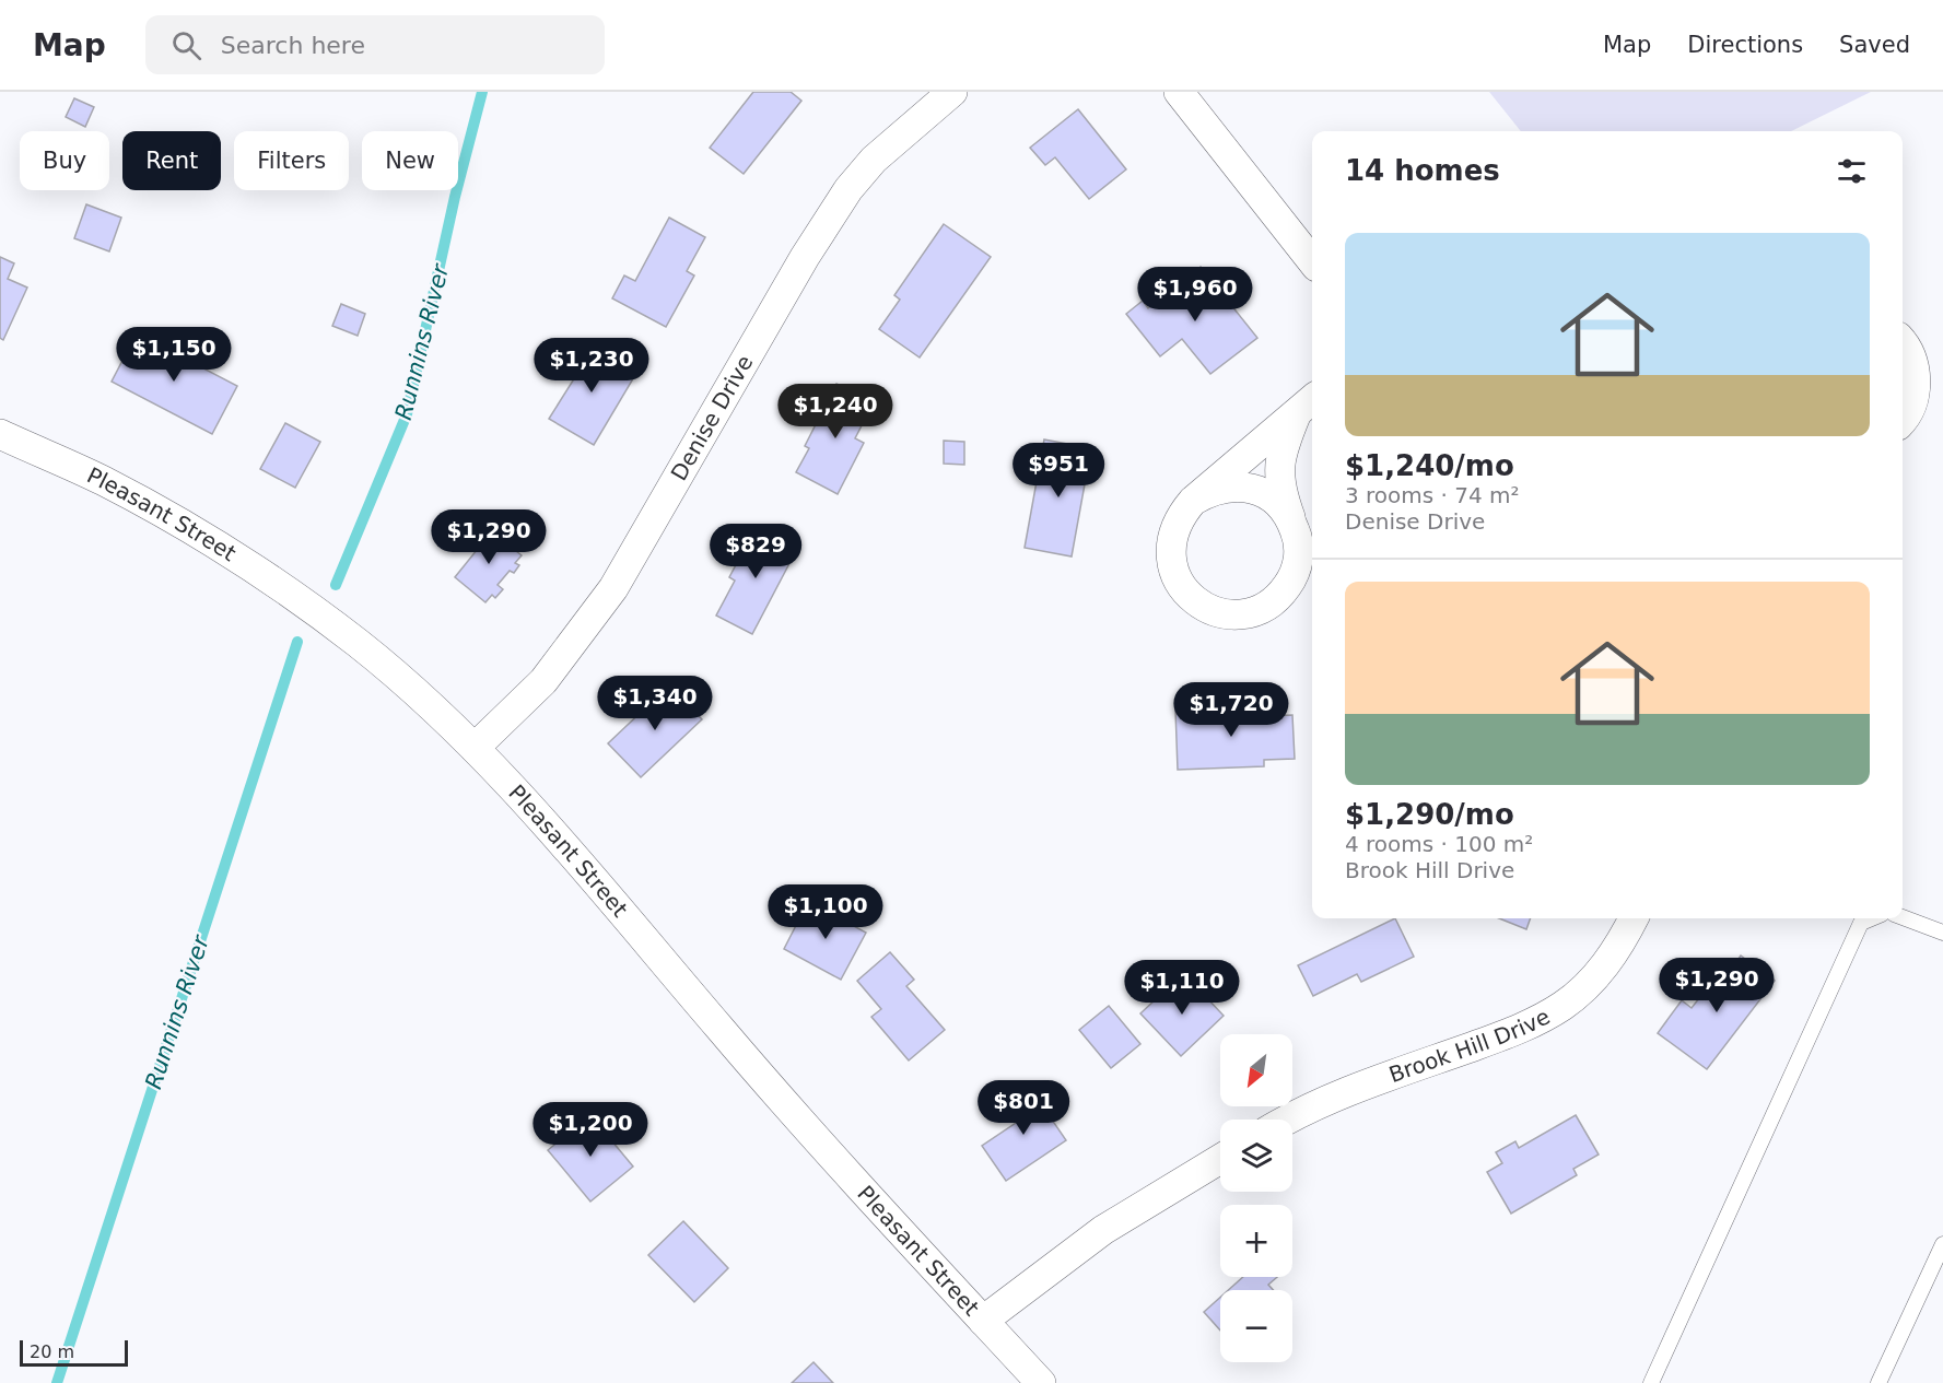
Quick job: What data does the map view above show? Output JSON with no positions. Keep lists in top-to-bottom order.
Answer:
{
  "streets": {
    "street": ["Denise Drive", "Pleasant Street", "Brook Hill Drive"]
  },
  "crossings": [
    ["Denise Drive", "Pleasant Street"]
  ],
  "water": ["Runnins River"],
  "scale_bar": "20 m",
  "north": "bottom left",
  "page": {
    "header": "Map",
    "search": "Search here",
    "nav": ["Map", "Directions", "Saved"],
    "chip": [
      "Buy",
      "Rent",
      "Filters",
      "New"
    ],
    "heading": "14 homes",
    "list": [
      {
        "name": "$1,240/mo",
        "note": "3 rooms · 74 m² · Denise Drive"
      },
      {
        "name": "$1,290/mo",
        "note": "4 rooms · 100 m² · Brook Hill Drive"
      }
    ],
    "price": [
      "$1,960",
      "$1,150",
      "$1,230",
      "$1,240",
      "$951",
      "$1,290",
      "$829",
      "$1,340",
      "$1,720",
      "$1,100",
      "$1,290",
      "$1,110",
      "$801",
      "$1,200"
    ],
    "map_buttons": ["+", "−"],
    "scale": "20 m"
  }
}
